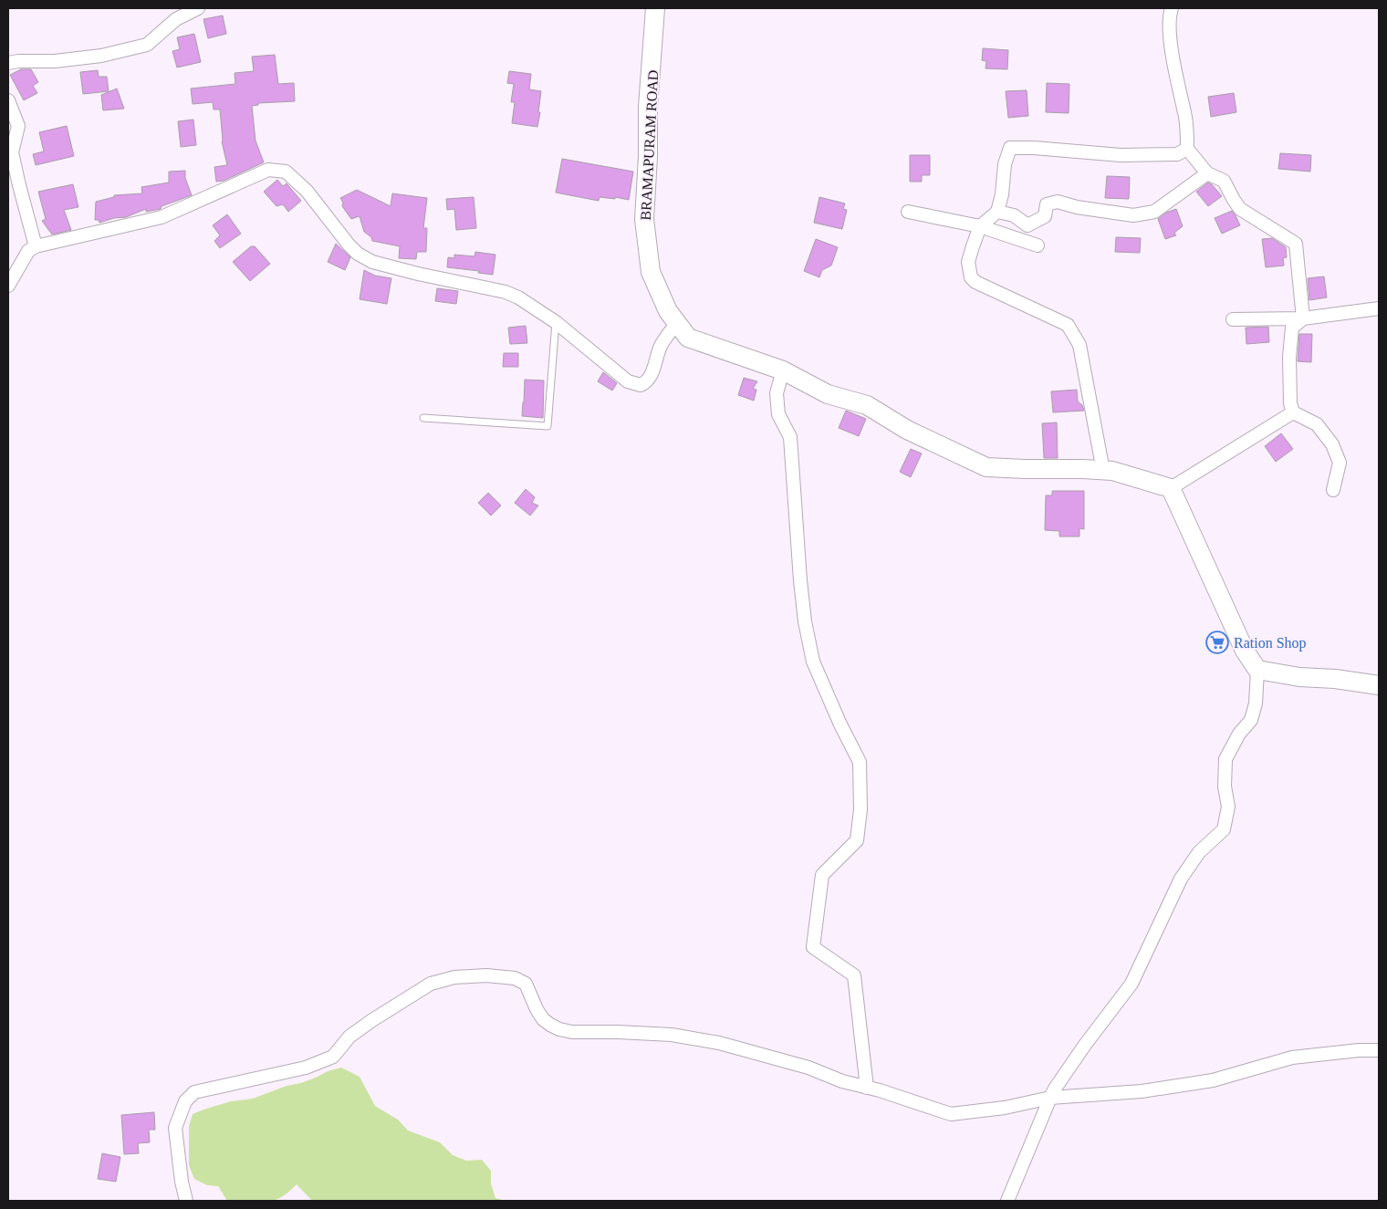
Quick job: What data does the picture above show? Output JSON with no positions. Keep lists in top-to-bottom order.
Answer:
{
  "streets": {
    "street": ["BRAMAPURAM ROAD"]
  },
  "places": {
    "supermarket": ["Ration Shop"]
  }
}
